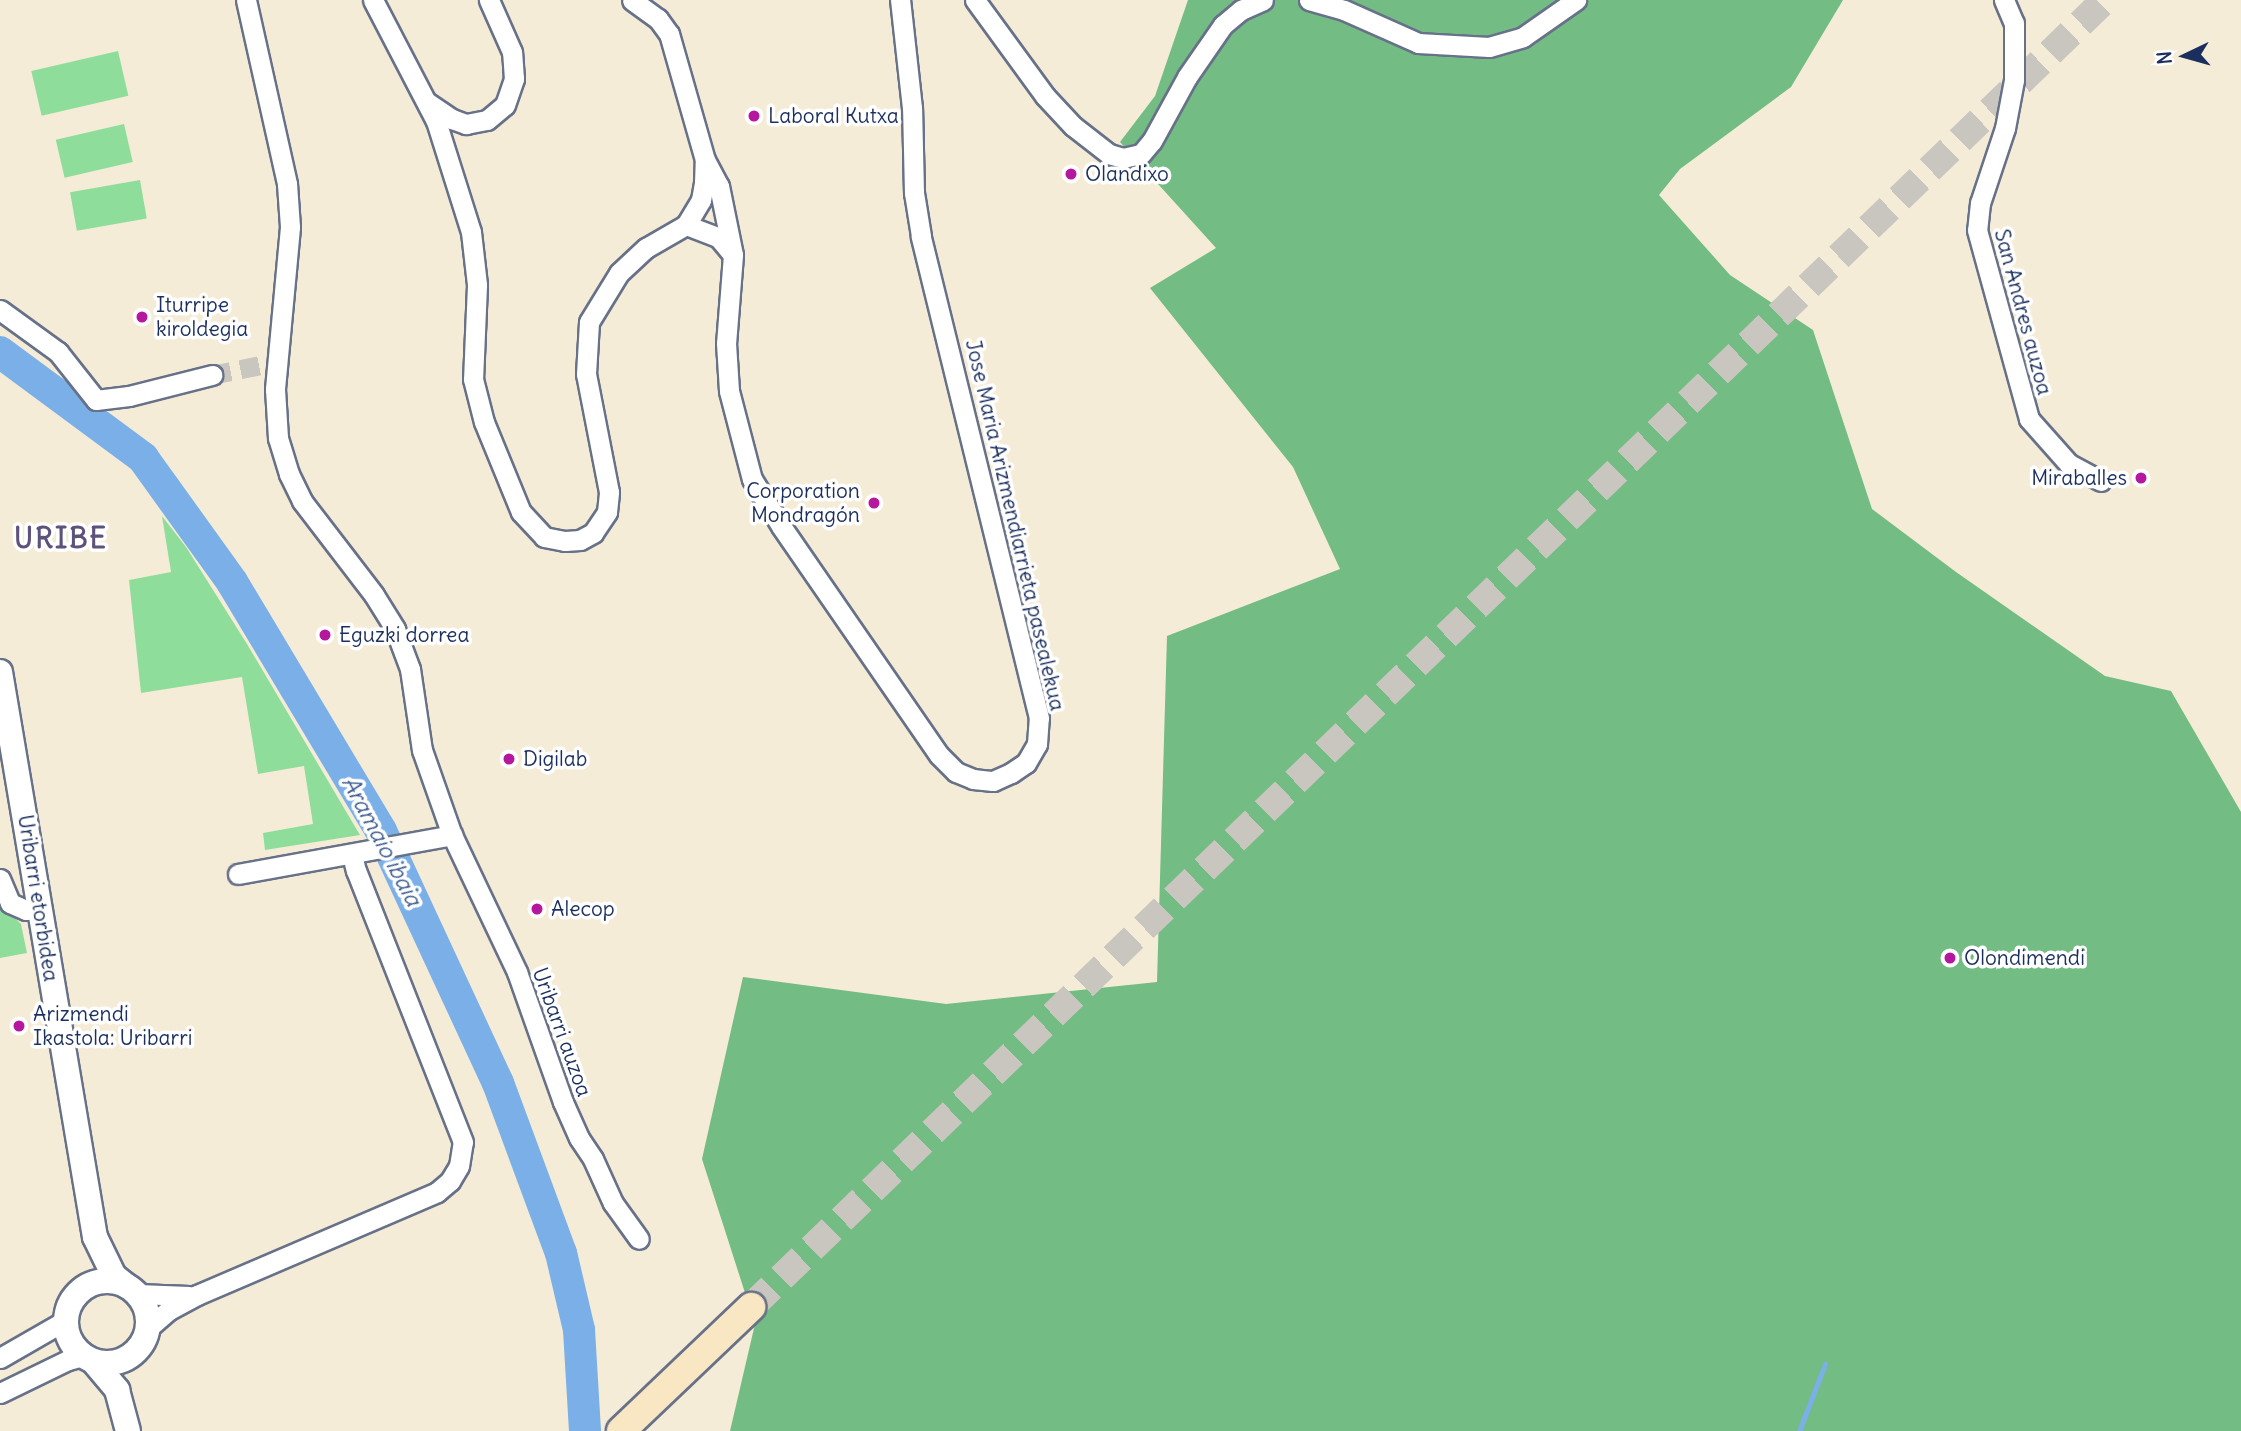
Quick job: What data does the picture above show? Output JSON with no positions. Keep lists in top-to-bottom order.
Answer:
{
  "streets": {
    "street": [
      "San Andres auzoa",
      "Jose Maria Arizmendiarrieta pasealekua",
      "Uribarri etorbidea",
      "Uribarri auzoa"
    ]
  },
  "districts": ["URIBE"],
  "water": ["Aramaio ibaia"],
  "places": [
    "Laboral Kutxa",
    "Olandixo",
    "Iturripe kiroldegia",
    "Miraballes",
    "Corporation Mondragón",
    "Eguzki dorrea",
    "Digilab",
    "Alecop",
    "Olondimendi",
    "Arizmendi Ikastola: Uribarri"
  ],
  "north": "left"
}
